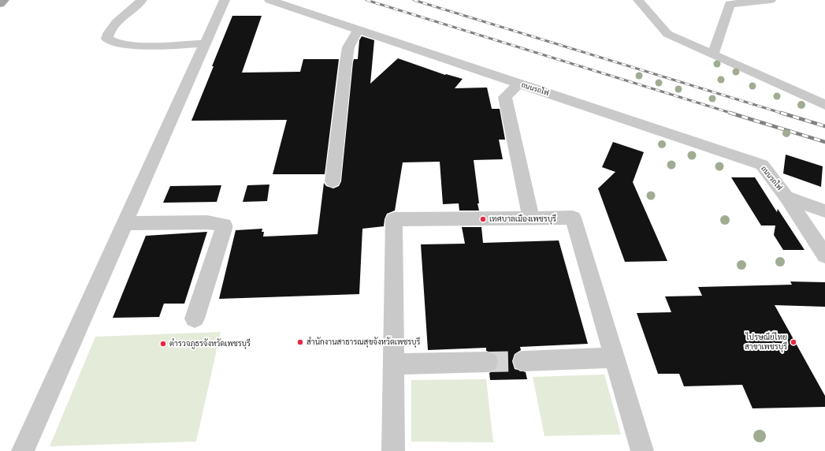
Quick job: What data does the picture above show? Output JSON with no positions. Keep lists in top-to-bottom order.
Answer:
{
  "streets": {
    "street": ["ถนนรถไฟ"]
  },
  "places": [
    "เทศบาลเมืองเพชรบุรี",
    "สำนักงานสาธารณสุขจังหวัดเพชรบุรี",
    "ไปรษณีย์ไทย สาขาเพชรบุรี",
    "ตำรวจภูธรจังหวัดเพชรบุรี"
  ]
}
